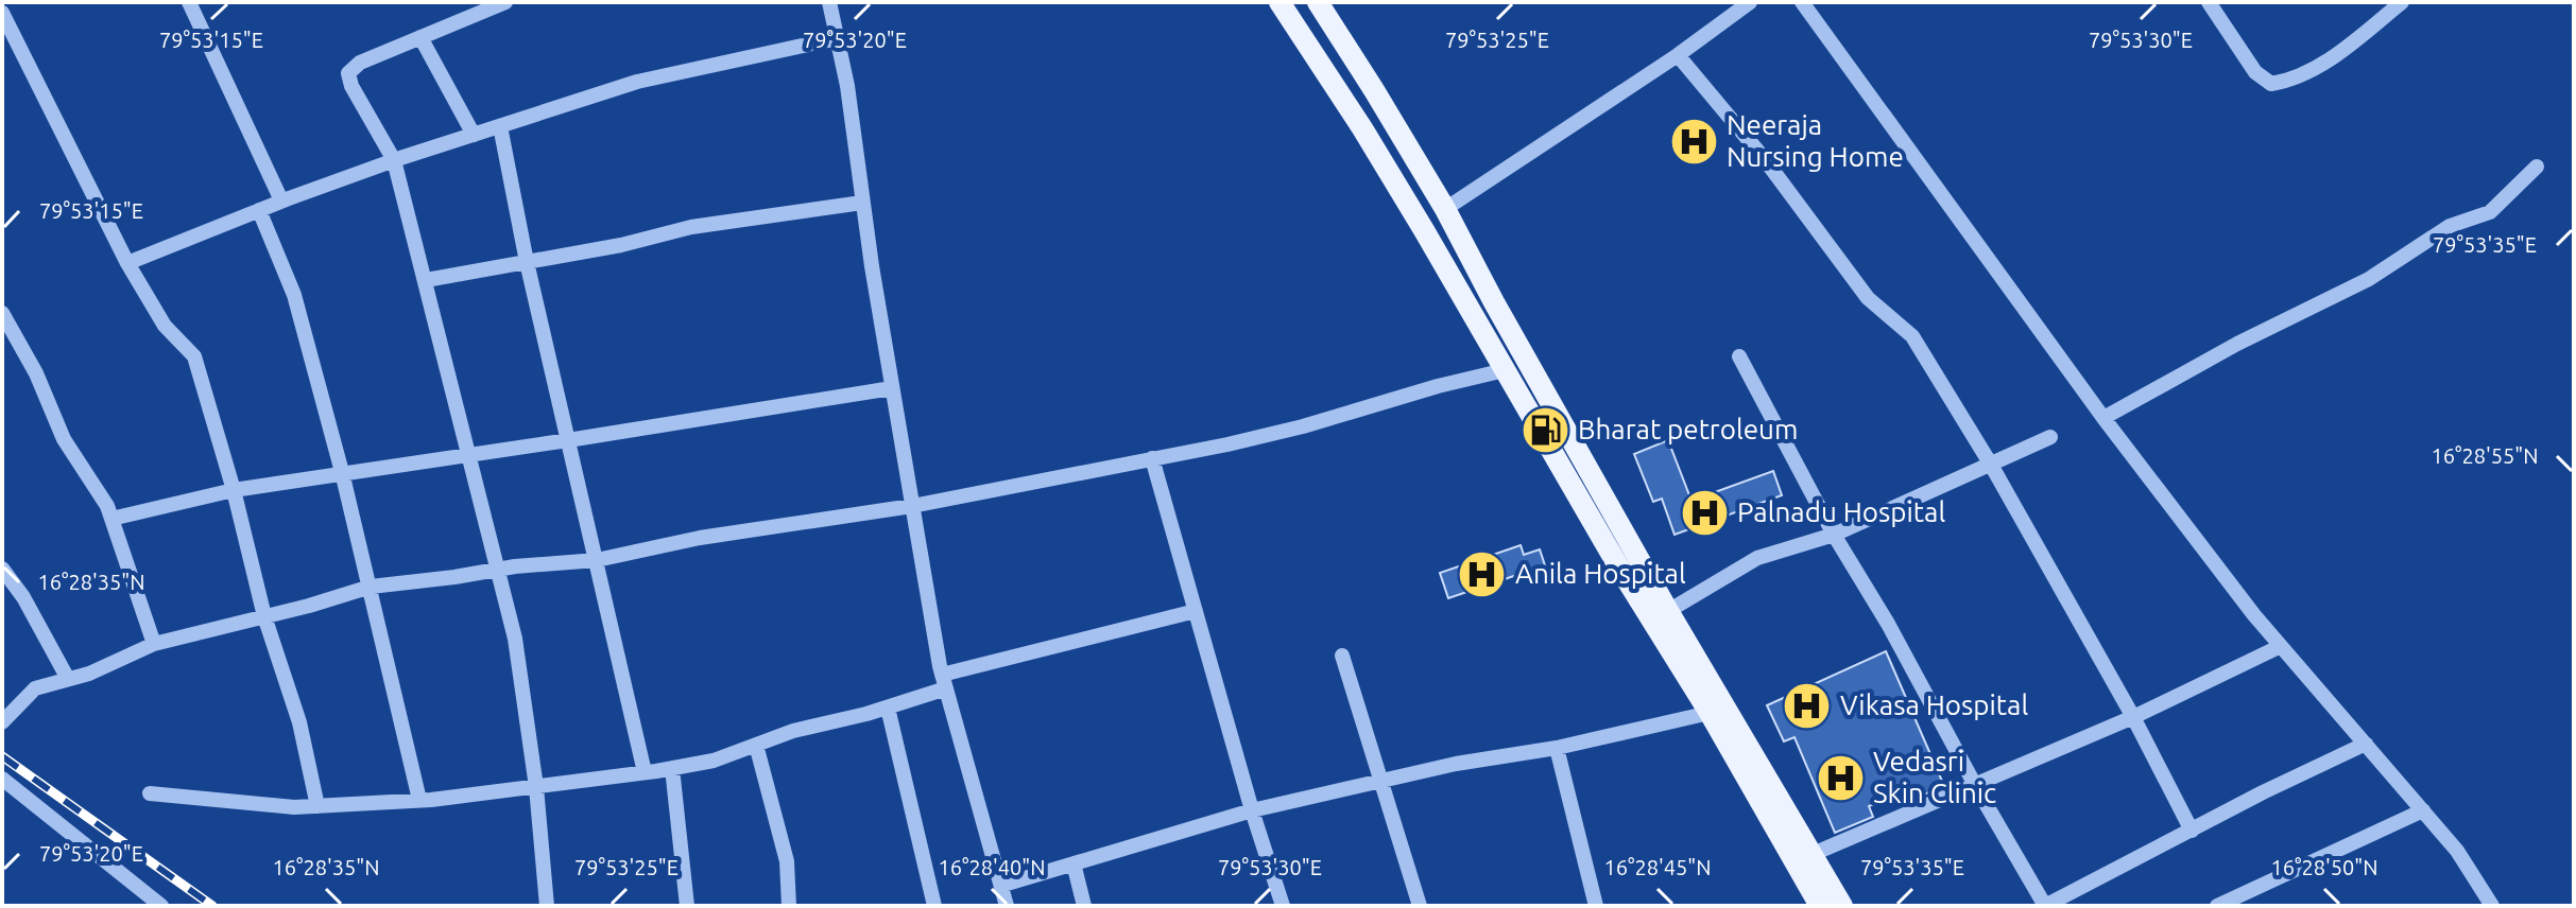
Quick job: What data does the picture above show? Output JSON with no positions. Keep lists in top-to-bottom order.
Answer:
{
  "places": {
    "hospital": [
      "Neeraja Nursing Home",
      "Palnadu Hospital",
      "Anila Hospital",
      "Vikasa Hospital",
      "Vedasri Skin Clinic"
    ],
    "fuel station": ["Bharat petroleum"]
  },
  "coordinates": [
    "79°53'15\"E",
    "79°53'20\"E",
    "79°53'25\"E",
    "79°53'30\"E",
    "79°53'35\"E",
    "16°28'55\"N",
    "16°28'35\"N",
    "16°28'40\"N",
    "16°28'45\"N",
    "16°28'50\"N"
  ]
}
